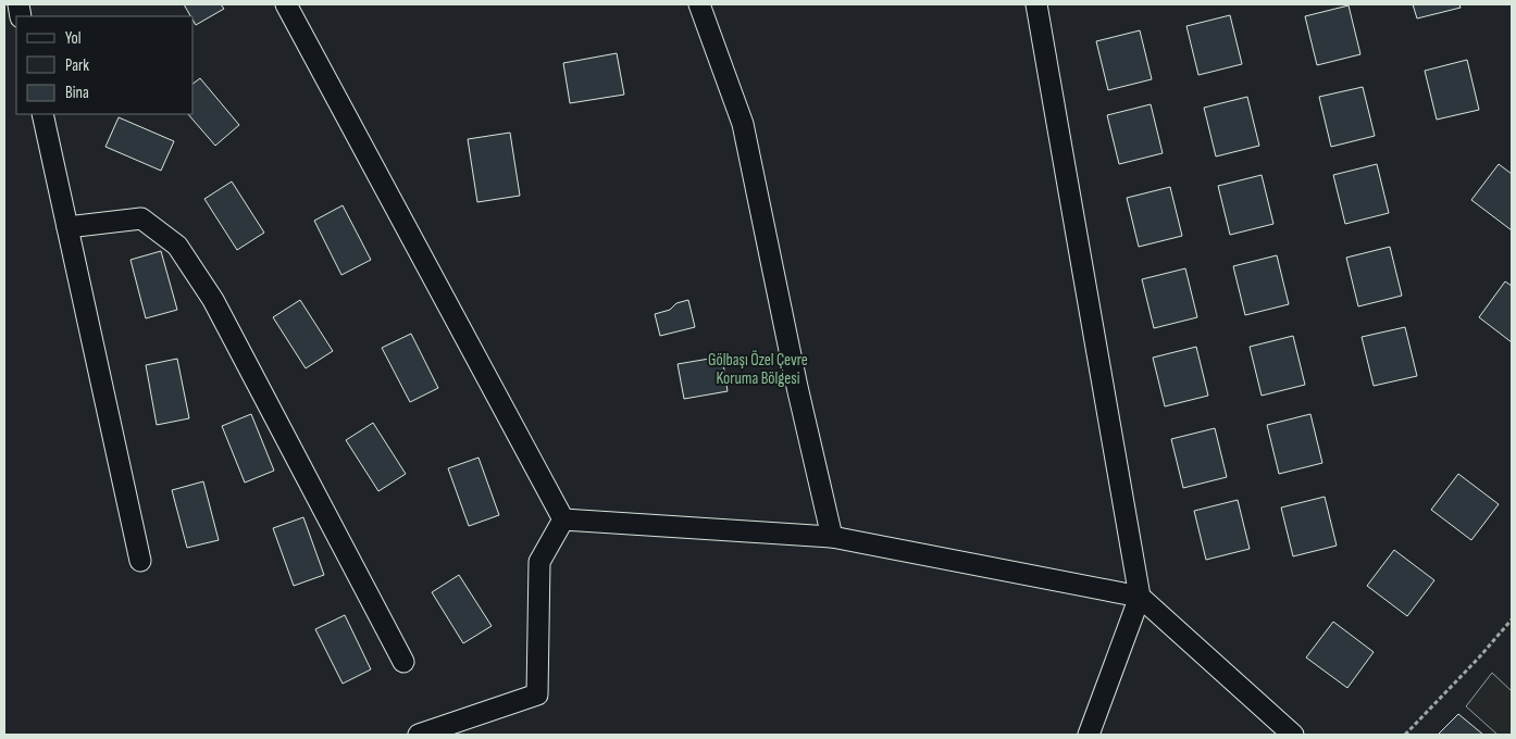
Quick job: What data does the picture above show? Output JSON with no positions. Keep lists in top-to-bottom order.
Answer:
{
  "parks": ["Gölbaşı Özel Çevre Koruma Bölgesi"],
  "legend": ["Yol", "Park", "Bina"]
}
